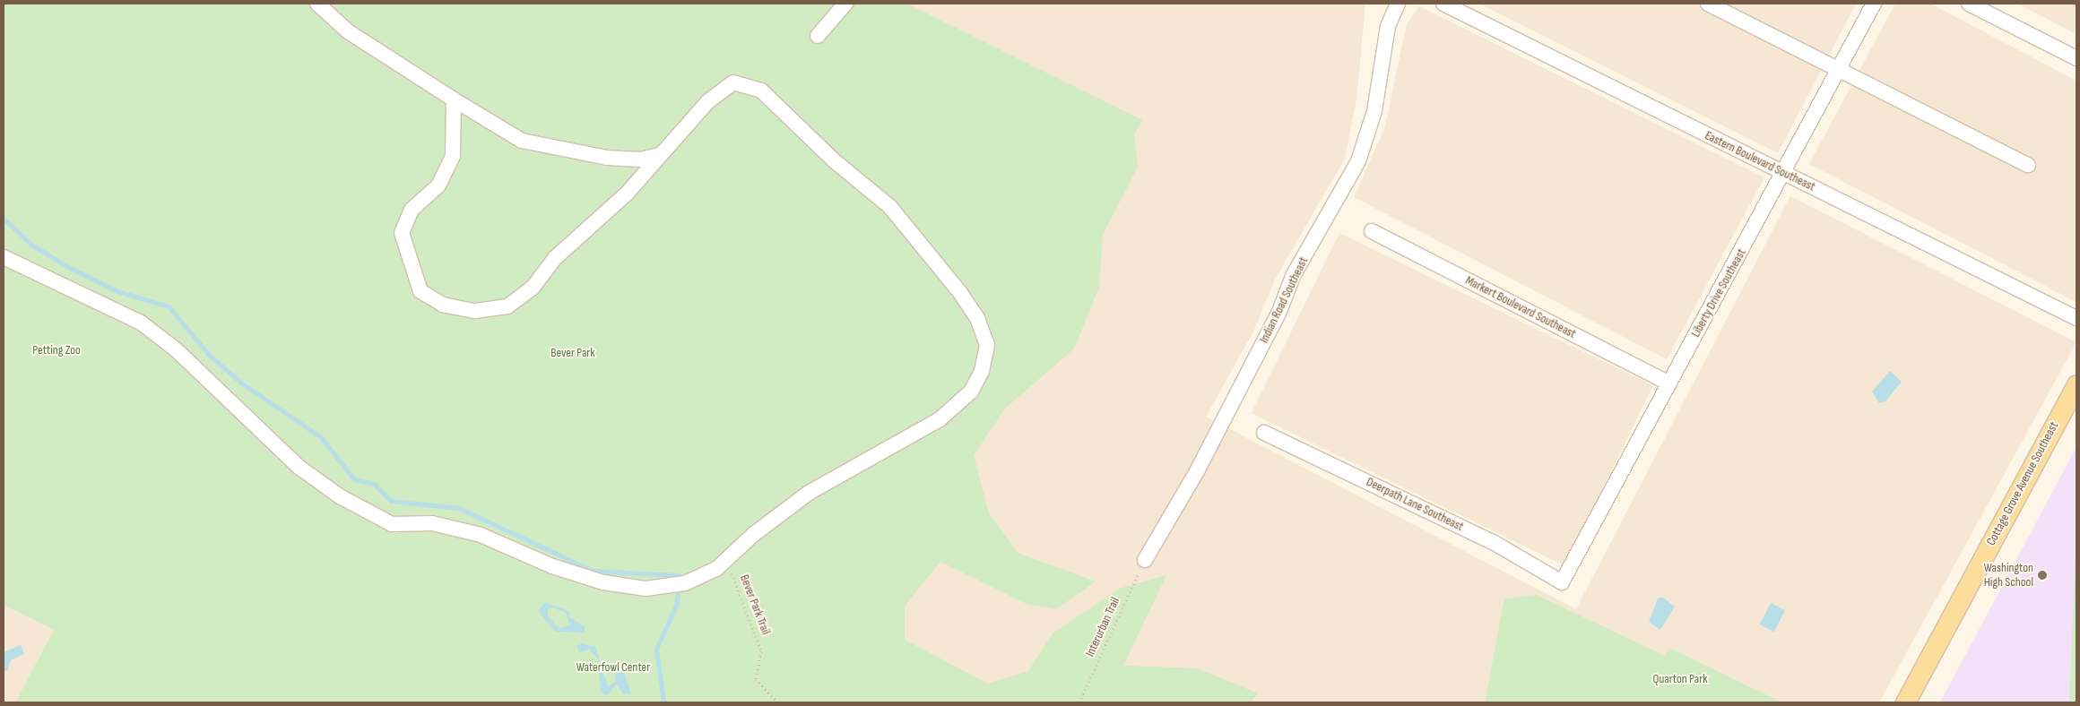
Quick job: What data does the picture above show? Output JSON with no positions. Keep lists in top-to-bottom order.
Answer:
{
  "streets": {
    "main road": ["Cottage Grove Avenue Southeast"],
    "street": [
      "Eastern Boulevard Southeast",
      "Liberty Drive Southeast",
      "Indian Road Southeast",
      "Markert Boulevard Southeast",
      "Deerpath Lane Southeast"
    ],
    "path": ["Bever Park Trail", "Interurban Trail"]
  },
  "crossings": [
    ["Eastern Boulevard Southeast", "Liberty Drive Southeast"],
    ["Liberty Drive Southeast", "Markert Boulevard Southeast"],
    ["Liberty Drive Southeast", "Deerpath Lane Southeast"],
    ["Indian Road Southeast", "Interurban Trail"]
  ],
  "parks": [
    "Petting Zoo",
    "Bever Park",
    "Waterfowl Center",
    "Quarton Park"
  ],
  "places": ["Washington High School"]
}
